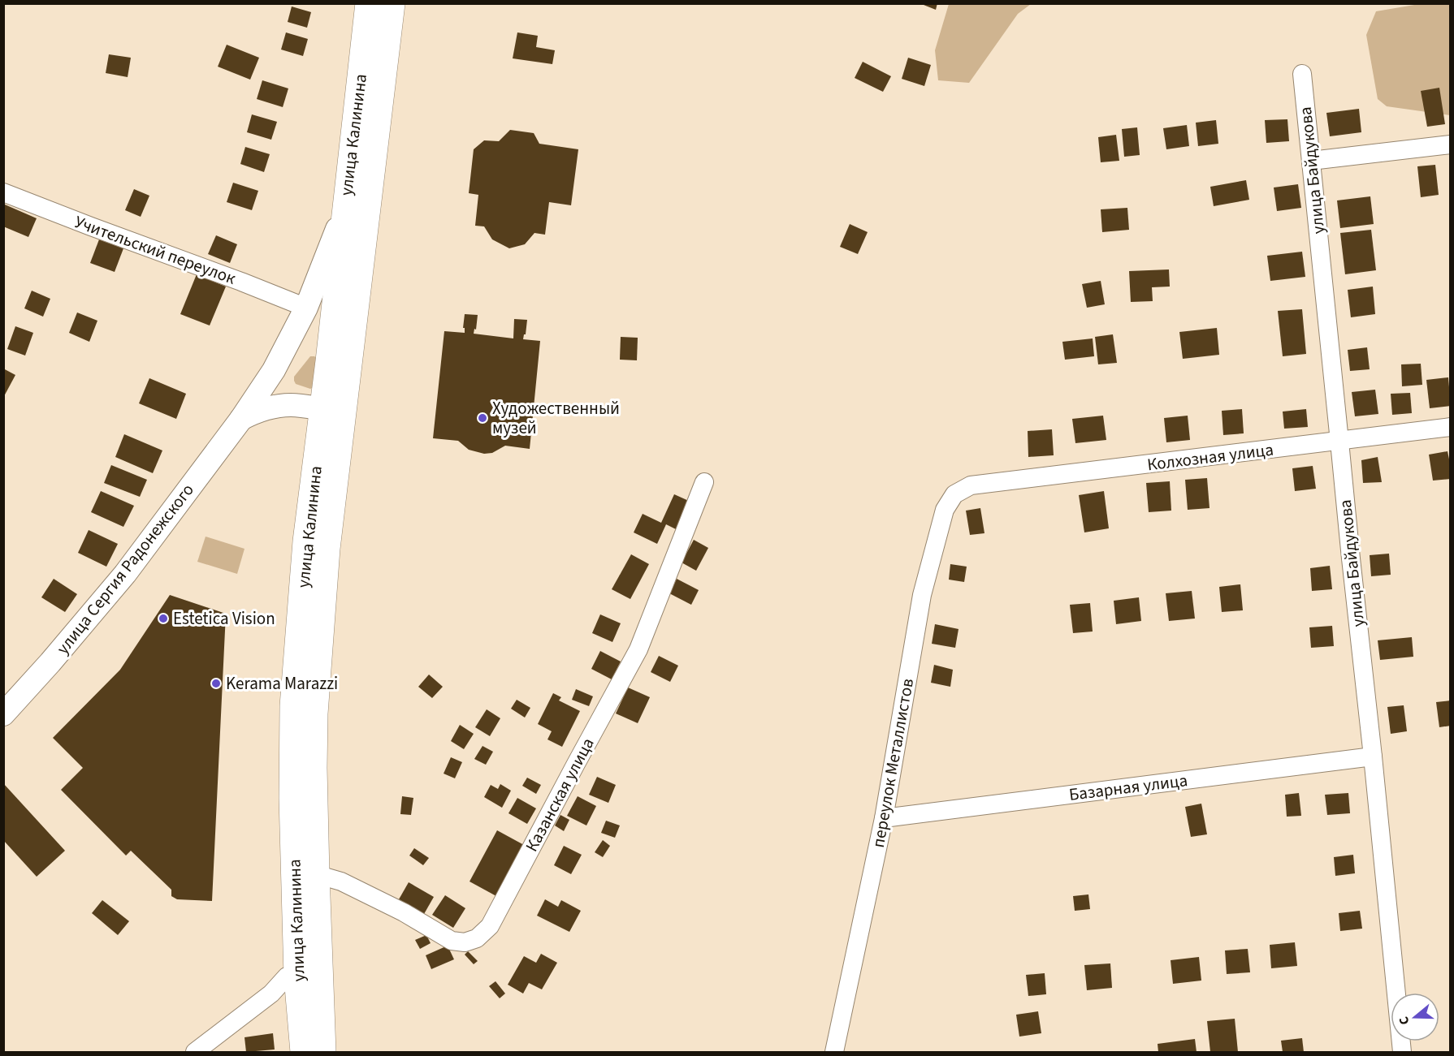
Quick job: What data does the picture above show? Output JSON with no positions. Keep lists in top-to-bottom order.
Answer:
{
  "streets": {
    "main road": ["улица Калинина"],
    "street": [
      "улица Байдукова",
      "Учительский переулок",
      "Колхозная улица",
      "улица Сергия Радонежского",
      "переулок Металлистов",
      "Базарная улица",
      "Казанская улица"
    ]
  },
  "crossings": [
    ["улица Калинина", "улица Сергия Радонежского"],
    ["улица Калинина", "Казанская улица"],
    ["улица Байдукова", "Колхозная улица"],
    ["улица Байдукова", "Базарная улица"],
    ["Учительский переулок", "улица Сергия Радонежского"],
    ["Колхозная улица", "переулок Металлистов"],
    ["переулок Металлистов", "Базарная улица"]
  ],
  "places": ["Художественный музей", "Estetica Vision", "Kerama Marazzi"],
  "north": "left"
}
